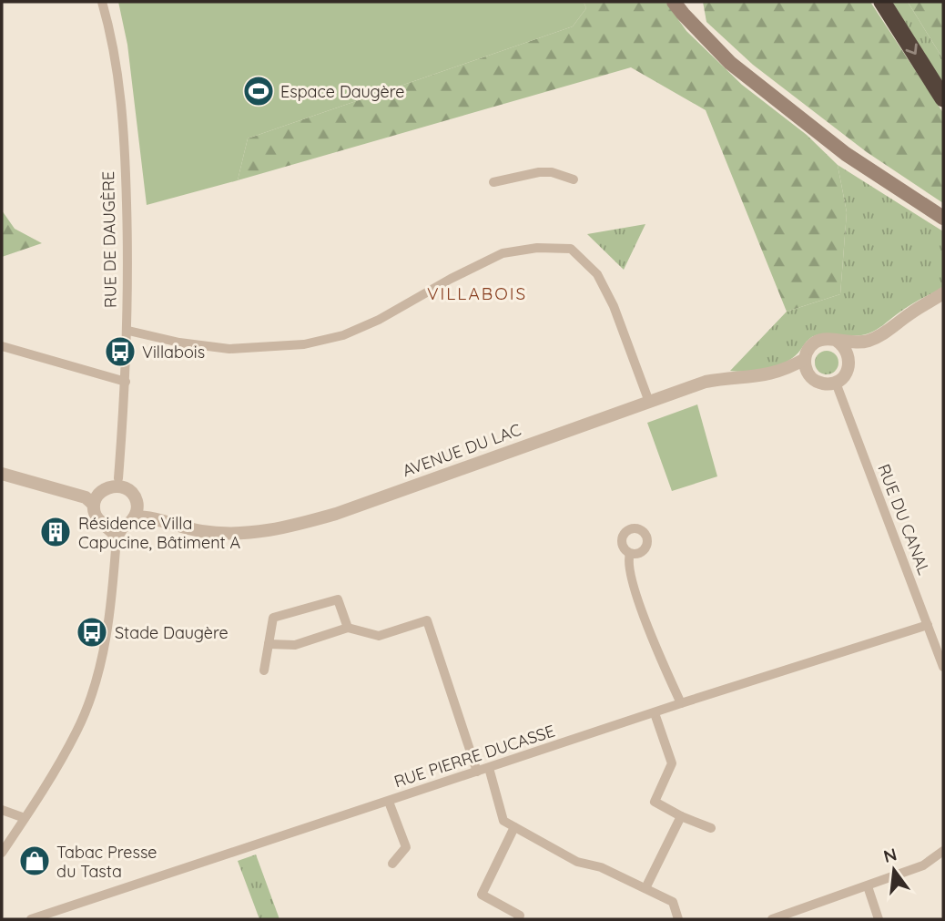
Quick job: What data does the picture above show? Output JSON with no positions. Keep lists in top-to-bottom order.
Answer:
{
  "streets": {
    "street": [
      "RUE DE DAUGÈRE",
      "AVENUE DU LAC",
      "RUE DU CANAL",
      "RUE PIERRE DUCASSE"
    ]
  },
  "crossings": [
    ["RUE DE DAUGÈRE", "AVENUE DU LAC"],
    ["AVENUE DU LAC", "RUE DU CANAL"],
    ["RUE DU CANAL", "RUE PIERRE DUCASSE"]
  ],
  "districts": ["VILLABOIS"],
  "places": {
    "sports": ["Espace Daugère"],
    "bus stop": ["Villabois", "Stade Daugère"],
    "building": ["Résidence Villa Capucine, Bâtiment A"],
    "shop": ["Tabac Presse du Tasta"]
  },
  "north": "top"
}
